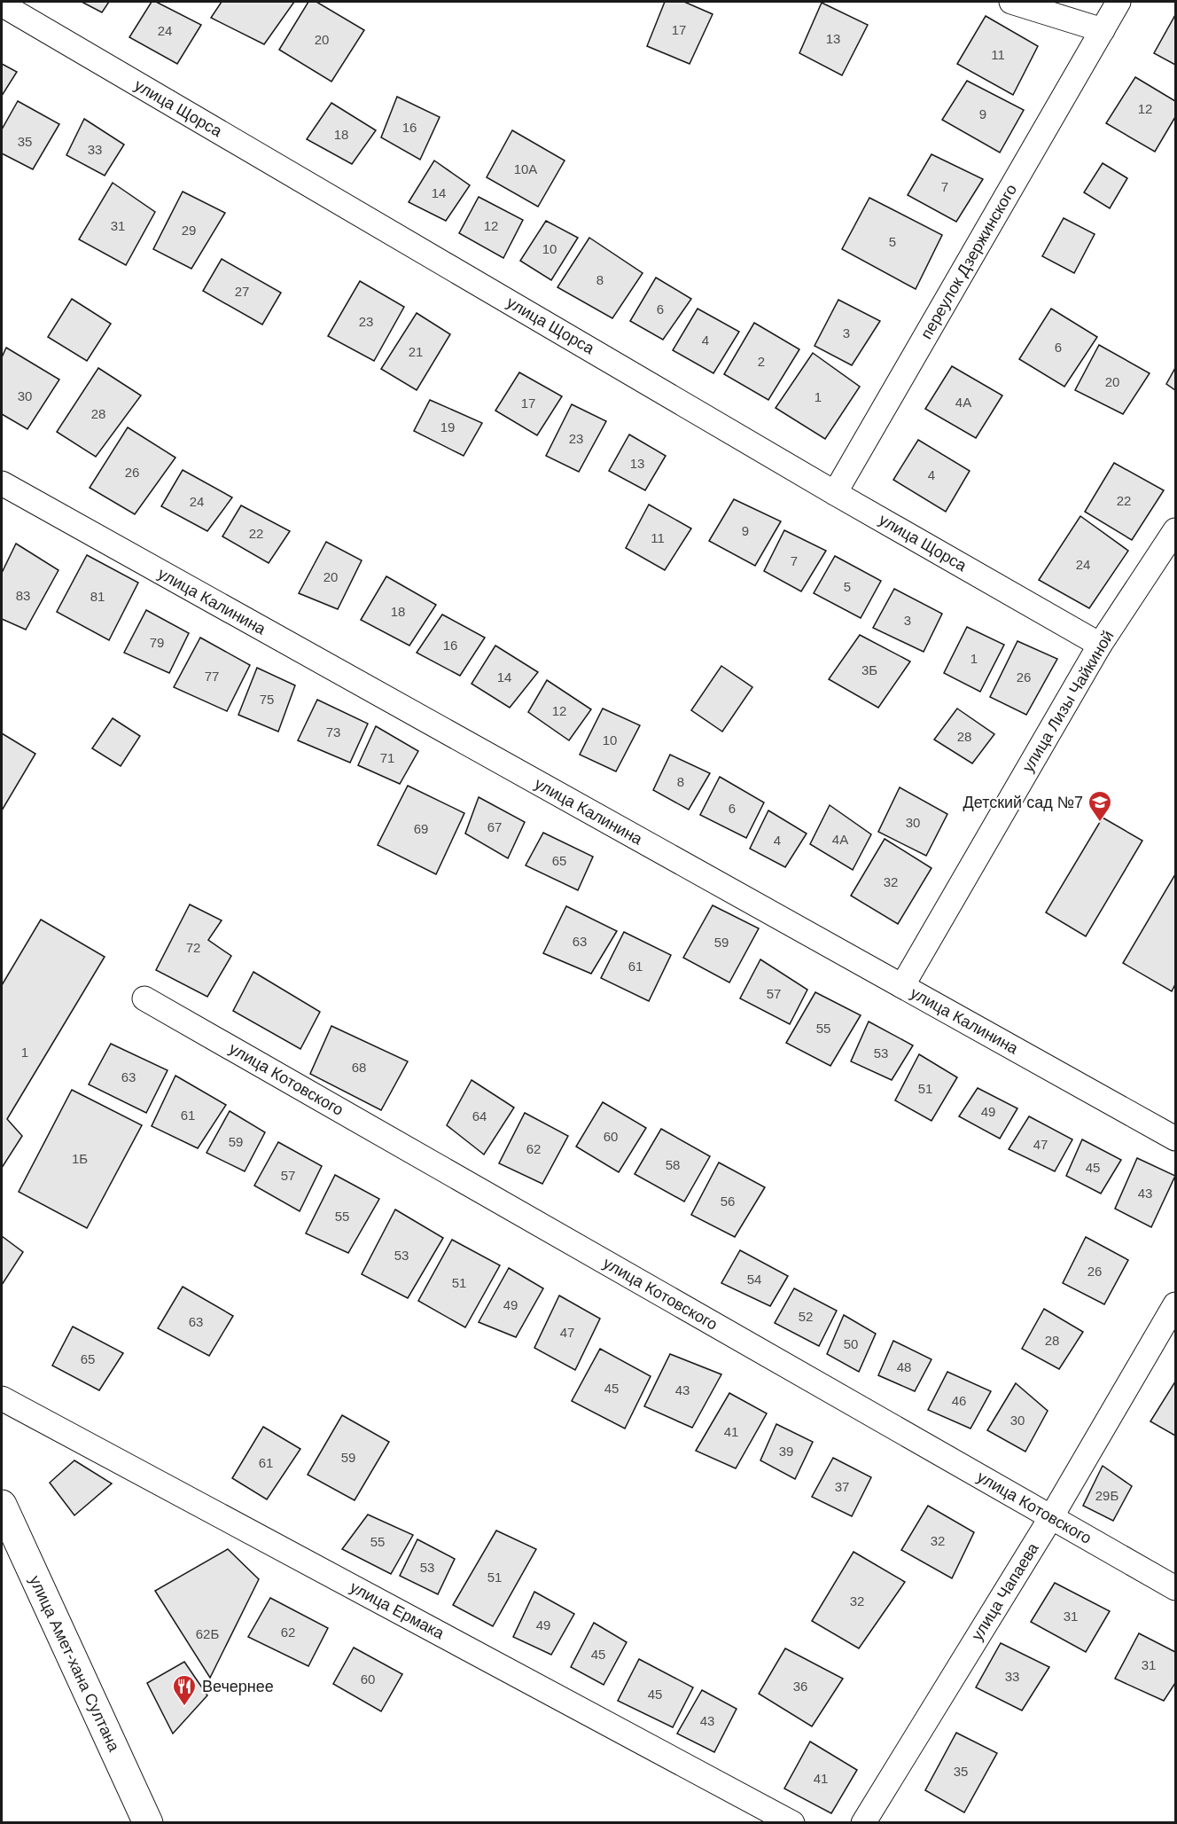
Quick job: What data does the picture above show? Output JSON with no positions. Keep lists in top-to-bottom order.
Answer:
{
  "streets": {
    "main road": ["улица Амет-хана Султана"],
    "street": [
      "улица Щорса",
      "переулок Дзержинского",
      "улица Калинина",
      "улица Лизы Чайкиной",
      "улица Котовского",
      "улица Чапаева",
      "улица Ермака"
    ]
  },
  "crossings": [
    ["улица Щорса", "переулок Дзержинского"],
    ["улица Щорса", "улица Лизы Чайкиной"],
    ["улица Калинина", "улица Лизы Чайкиной"],
    ["улица Котовского", "улица Чапаева"]
  ],
  "places": {
    "school or university": ["Детский сад №7"],
    "restaurant": ["Вечернее"]
  },
  "house_numbers": [
    "17",
    "24",
    "13",
    "20",
    "11",
    "12",
    "9",
    "16",
    "18",
    "35",
    "33",
    "10А",
    "7",
    "14",
    "31",
    "12",
    "29",
    "5",
    "10",
    "8",
    "27",
    "6",
    "23",
    "3",
    "4",
    "6",
    "21",
    "2",
    "20",
    "30",
    "1",
    "4А",
    "17",
    "28",
    "19",
    "23",
    "13",
    "26",
    "4",
    "22",
    "24",
    "9",
    "22",
    "11",
    "7",
    "24",
    "20",
    "5",
    "83",
    "81",
    "18",
    "3",
    "79",
    "16",
    "1",
    "3Б",
    "77",
    "14",
    "26",
    "75",
    "12",
    "73",
    "28",
    "10",
    "71",
    "8",
    "6",
    "30",
    "67",
    "69",
    "4А",
    "4",
    "65",
    "32",
    "63",
    "59",
    "72",
    "61",
    "57",
    "55",
    "1",
    "53",
    "68",
    "63",
    "51",
    "49",
    "61",
    "64",
    "60",
    "59",
    "47",
    "62",
    "1Б",
    "58",
    "45",
    "57",
    "43",
    "56",
    "55",
    "53",
    "26",
    "54",
    "51",
    "49",
    "52",
    "63",
    "47",
    "28",
    "50",
    "65",
    "48",
    "45",
    "43",
    "46",
    "30",
    "41",
    "39",
    "59",
    "61",
    "37",
    "29Б",
    "32",
    "55",
    "53",
    "51",
    "32",
    "31",
    "49",
    "62",
    "62Б",
    "45",
    "31",
    "33",
    "60",
    "36",
    "45",
    "43",
    "35",
    "41"
  ]
}
